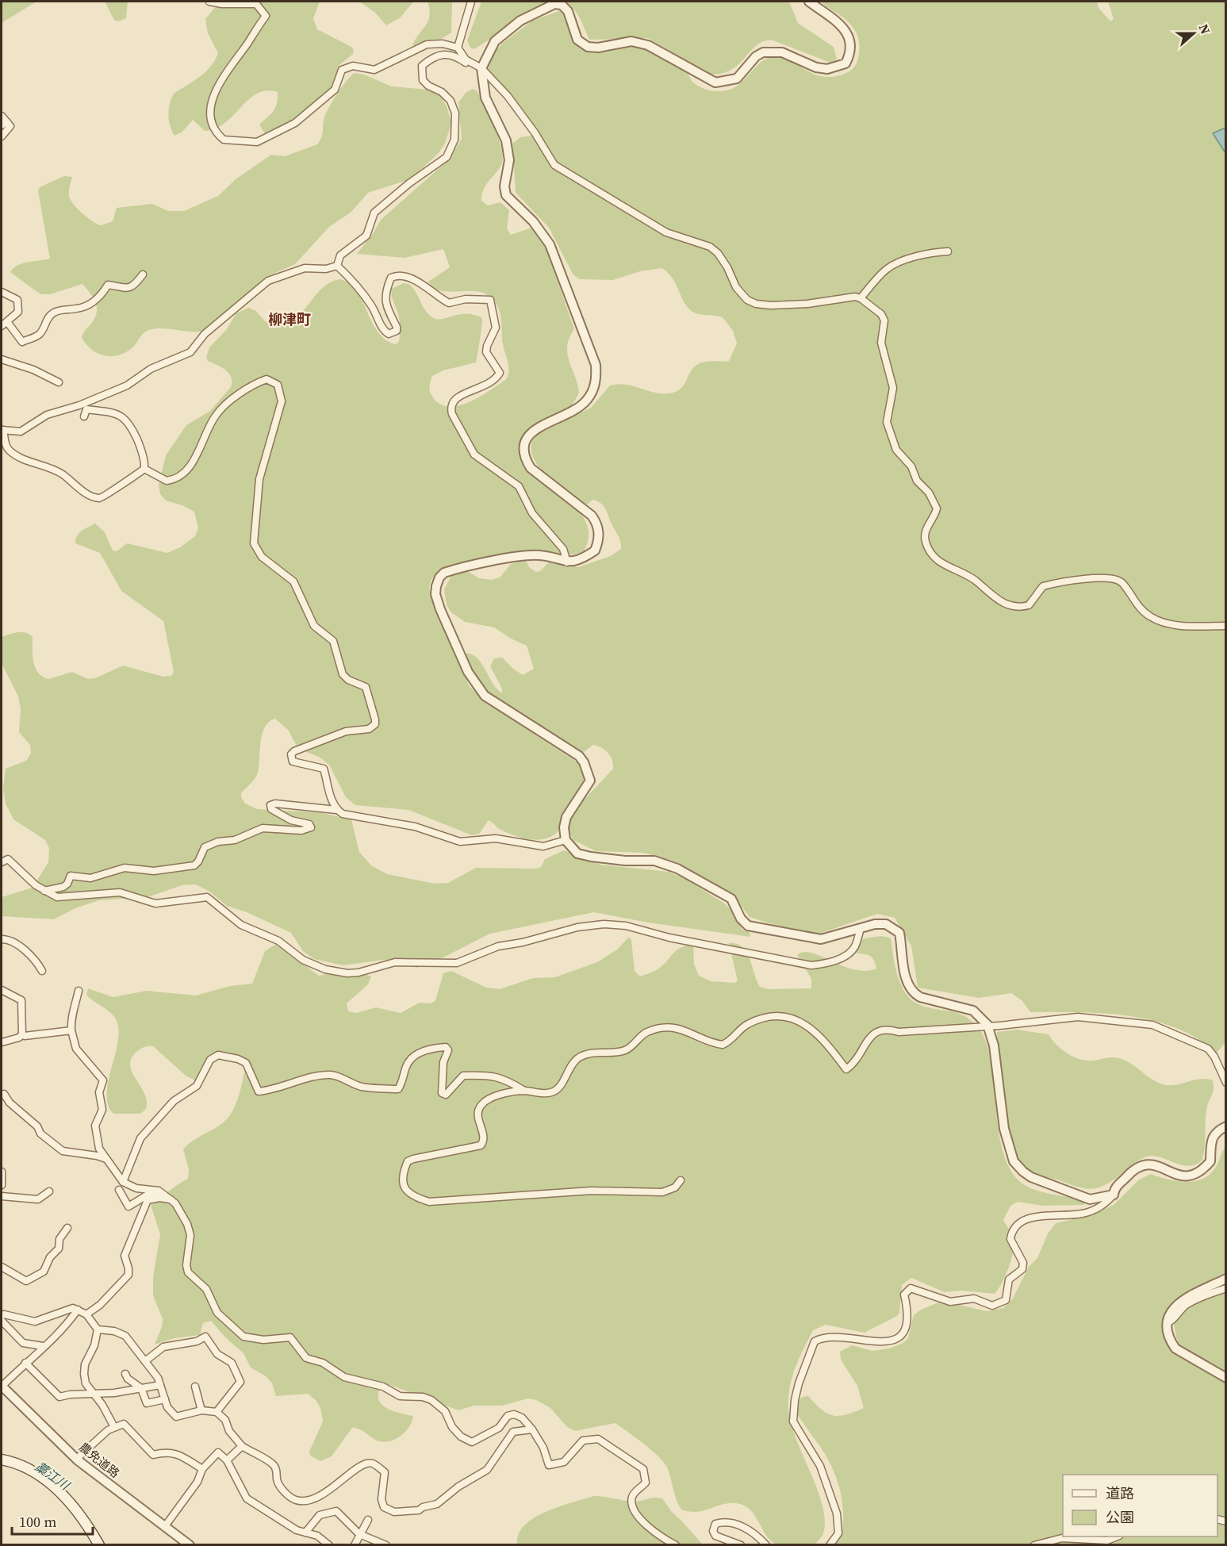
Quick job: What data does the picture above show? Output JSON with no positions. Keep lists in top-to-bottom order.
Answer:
{
  "streets": {
    "street": ["農免道路"]
  },
  "districts": ["柳津町"],
  "water": ["藁江川"],
  "legend": ["道路", "公園"],
  "scale_bar": "100 m",
  "north": "right"
}
